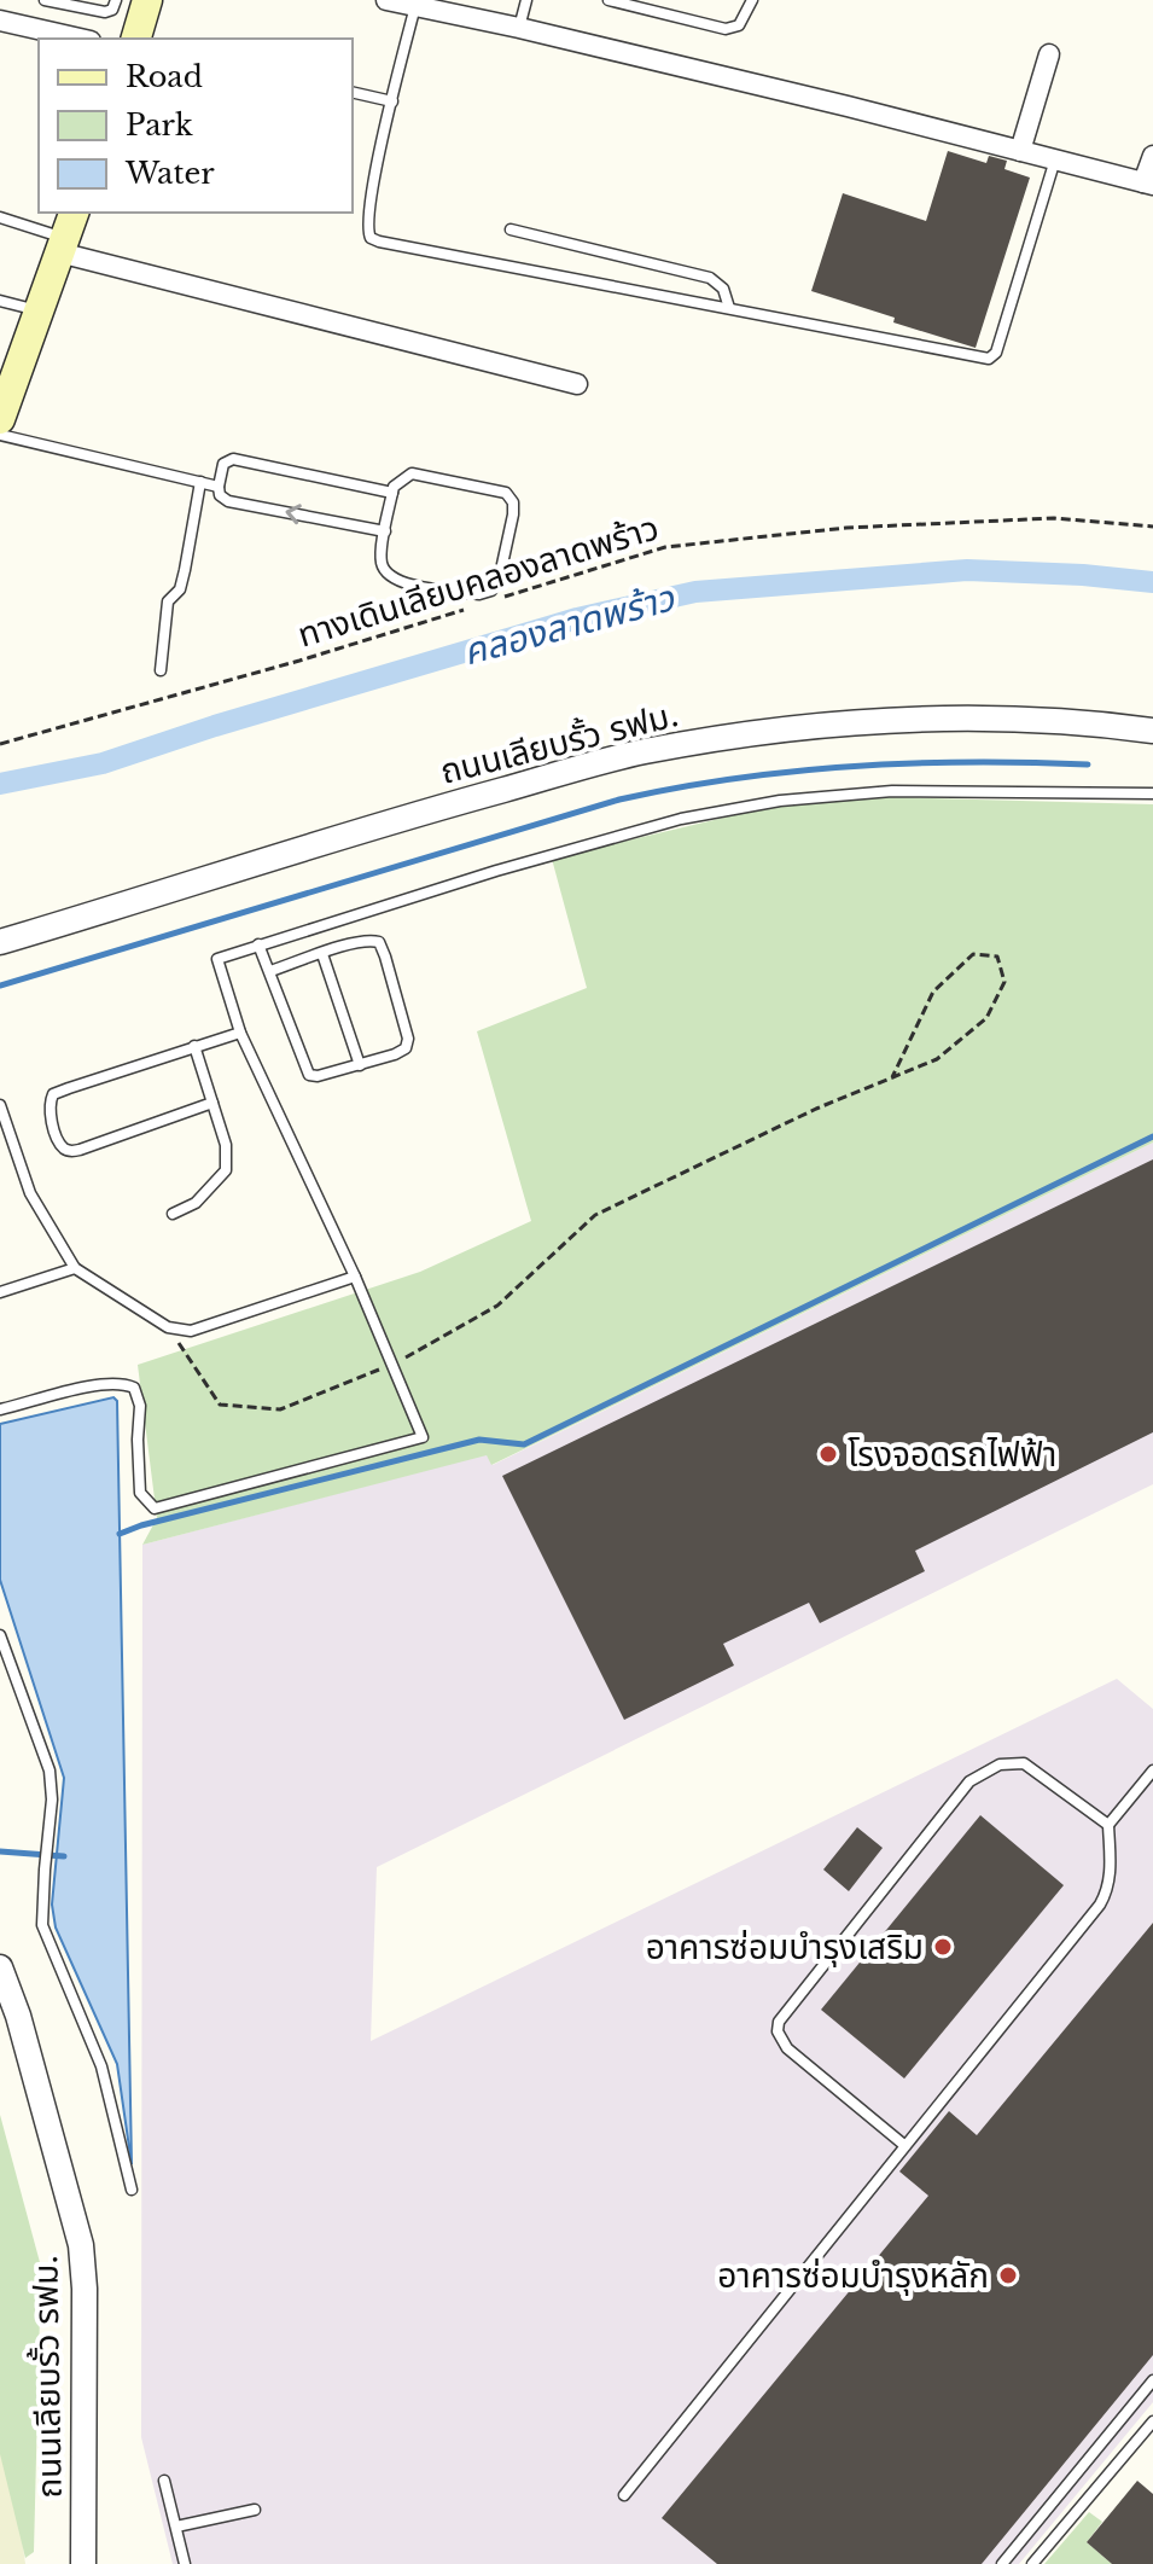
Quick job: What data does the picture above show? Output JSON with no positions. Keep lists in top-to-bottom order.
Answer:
{
  "streets": {
    "street": ["ถนนเลียบรั้ว รฟม."],
    "path": ["ทางเดินเลียบคลองลาดพร้าว"]
  },
  "water": ["คลองลาดพร้าว"],
  "places": ["โรงจอดรถไฟฟ้า", "อาคารซ่อมบำรุงเสริม", "อาคารซ่อมบำรุงหลัก"],
  "legend": ["Road", "Park", "Water"]
}
